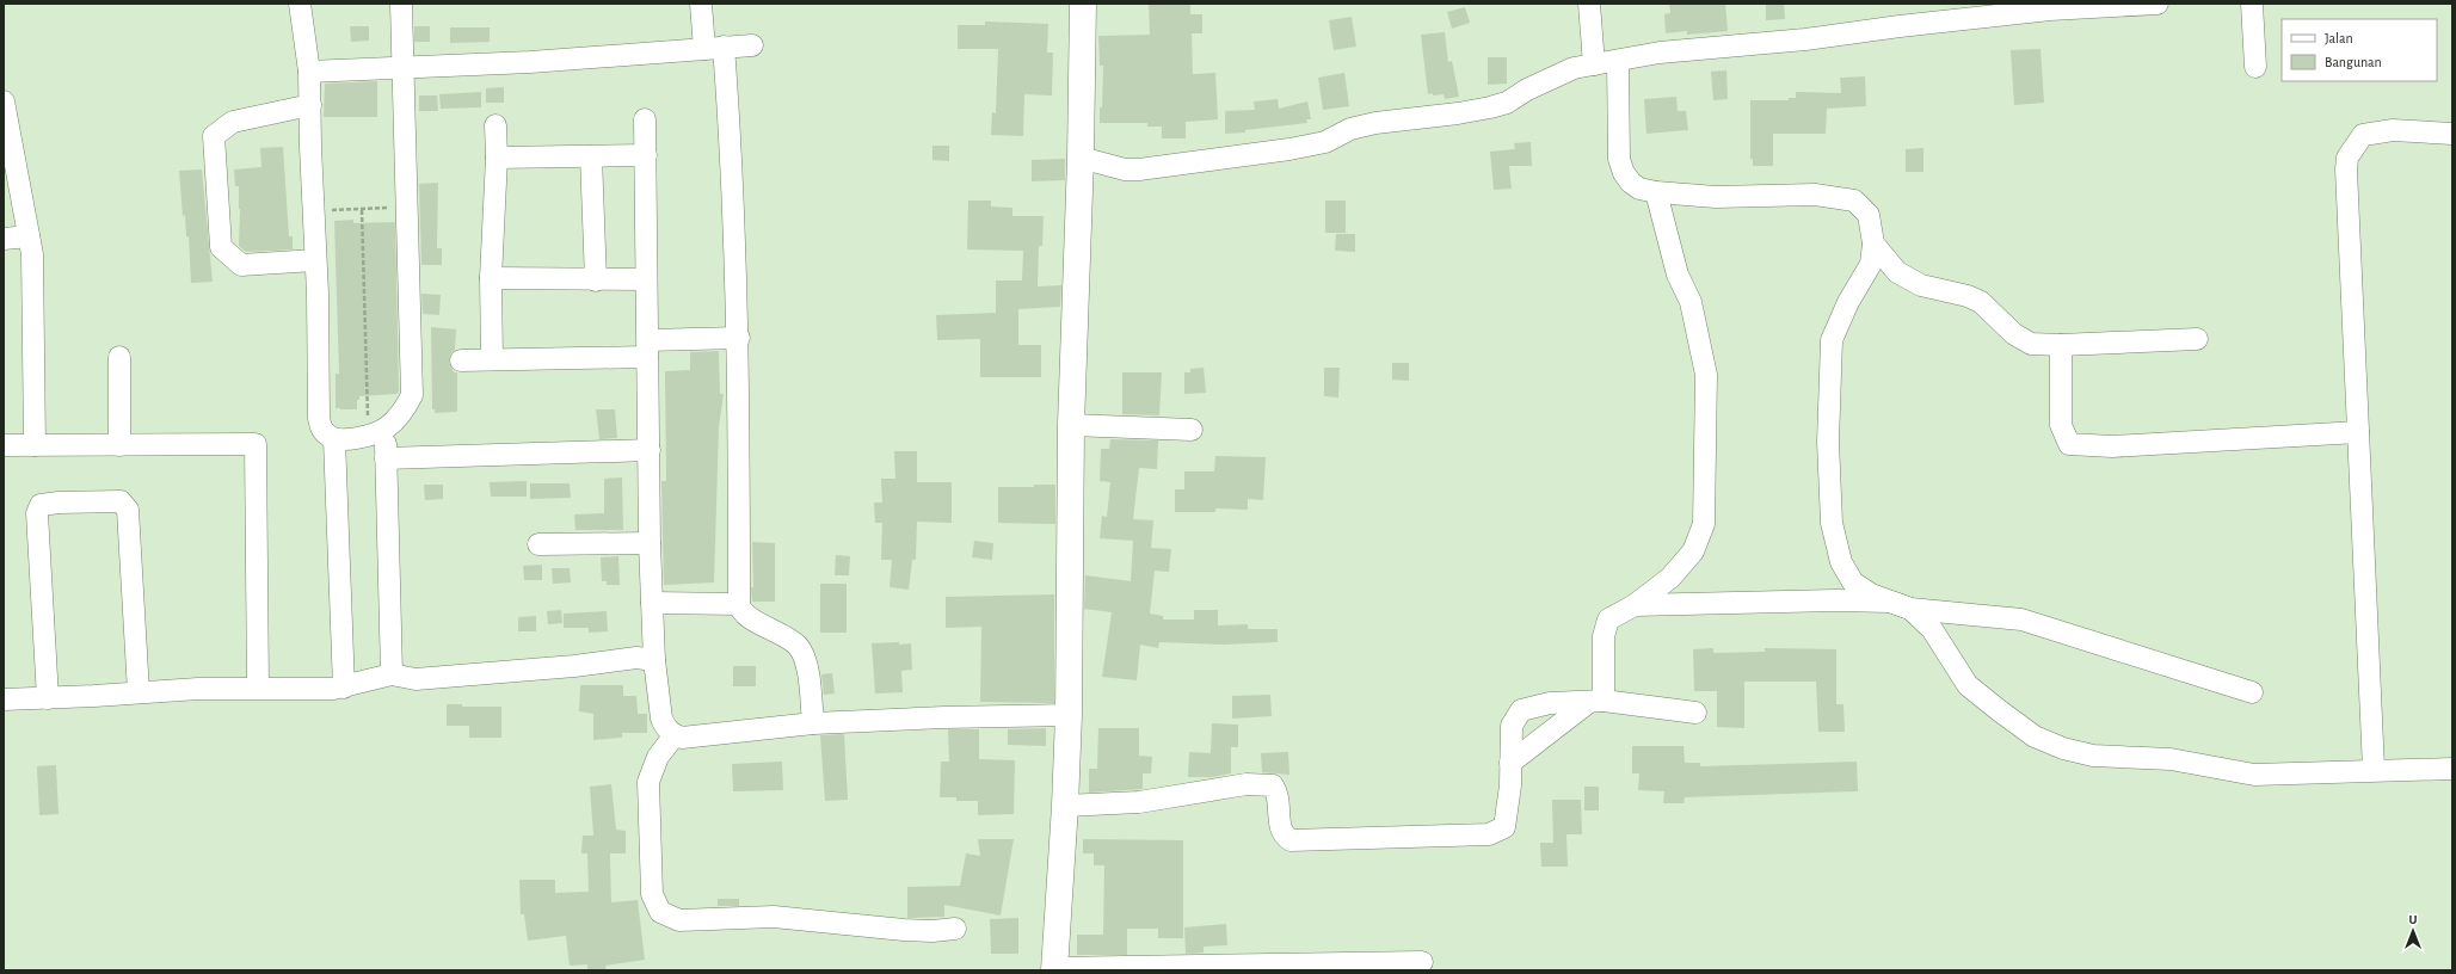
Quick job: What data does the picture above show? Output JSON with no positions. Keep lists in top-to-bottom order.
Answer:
{
  "legend": ["Jalan", "Bangunan"],
  "north": "top"
}
